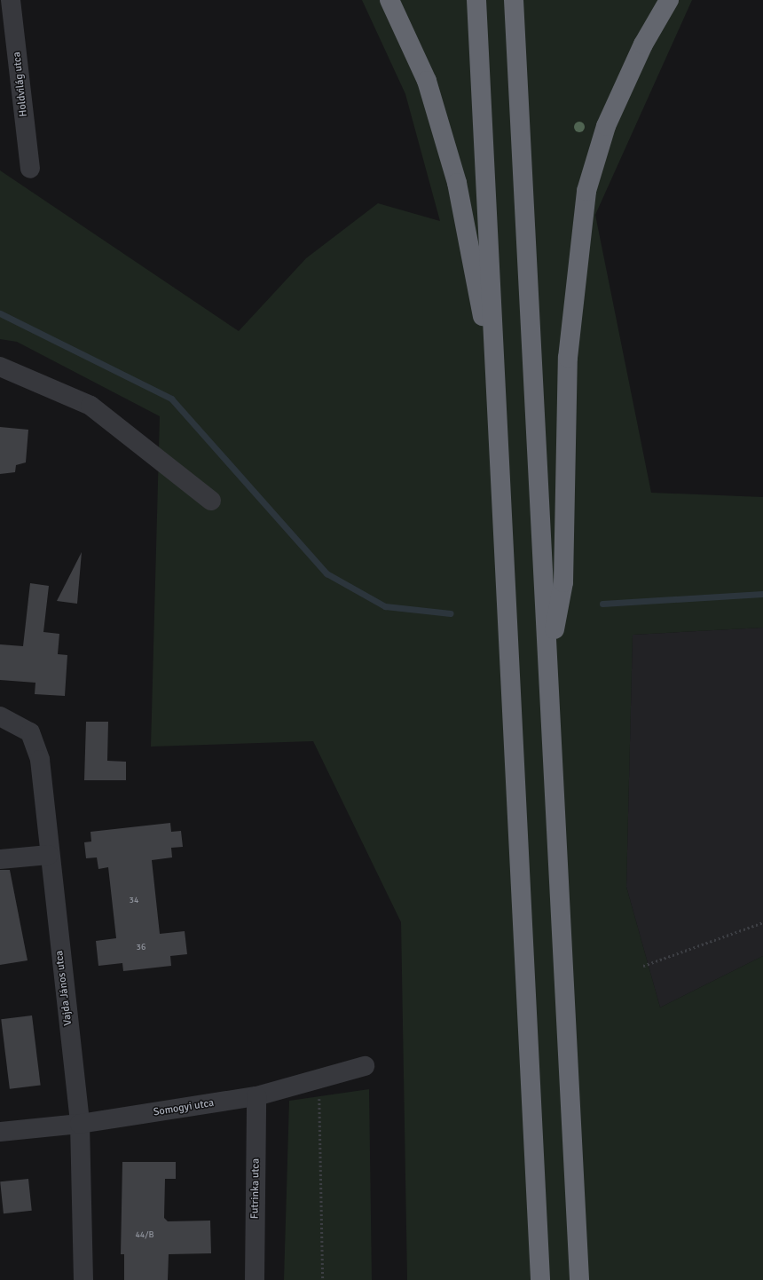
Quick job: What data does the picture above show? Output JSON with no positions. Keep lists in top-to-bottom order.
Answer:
{
  "streets": {
    "street": [
      "Holdvilág utca",
      "Vajda János utca",
      "Somogyi utca",
      "Futrinka utca"
    ]
  },
  "crossings": [
    ["Vajda János utca", "Somogyi utca"],
    ["Somogyi utca", "Futrinka utca"]
  ],
  "house_numbers": ["34", "36", "44/B"]
}
